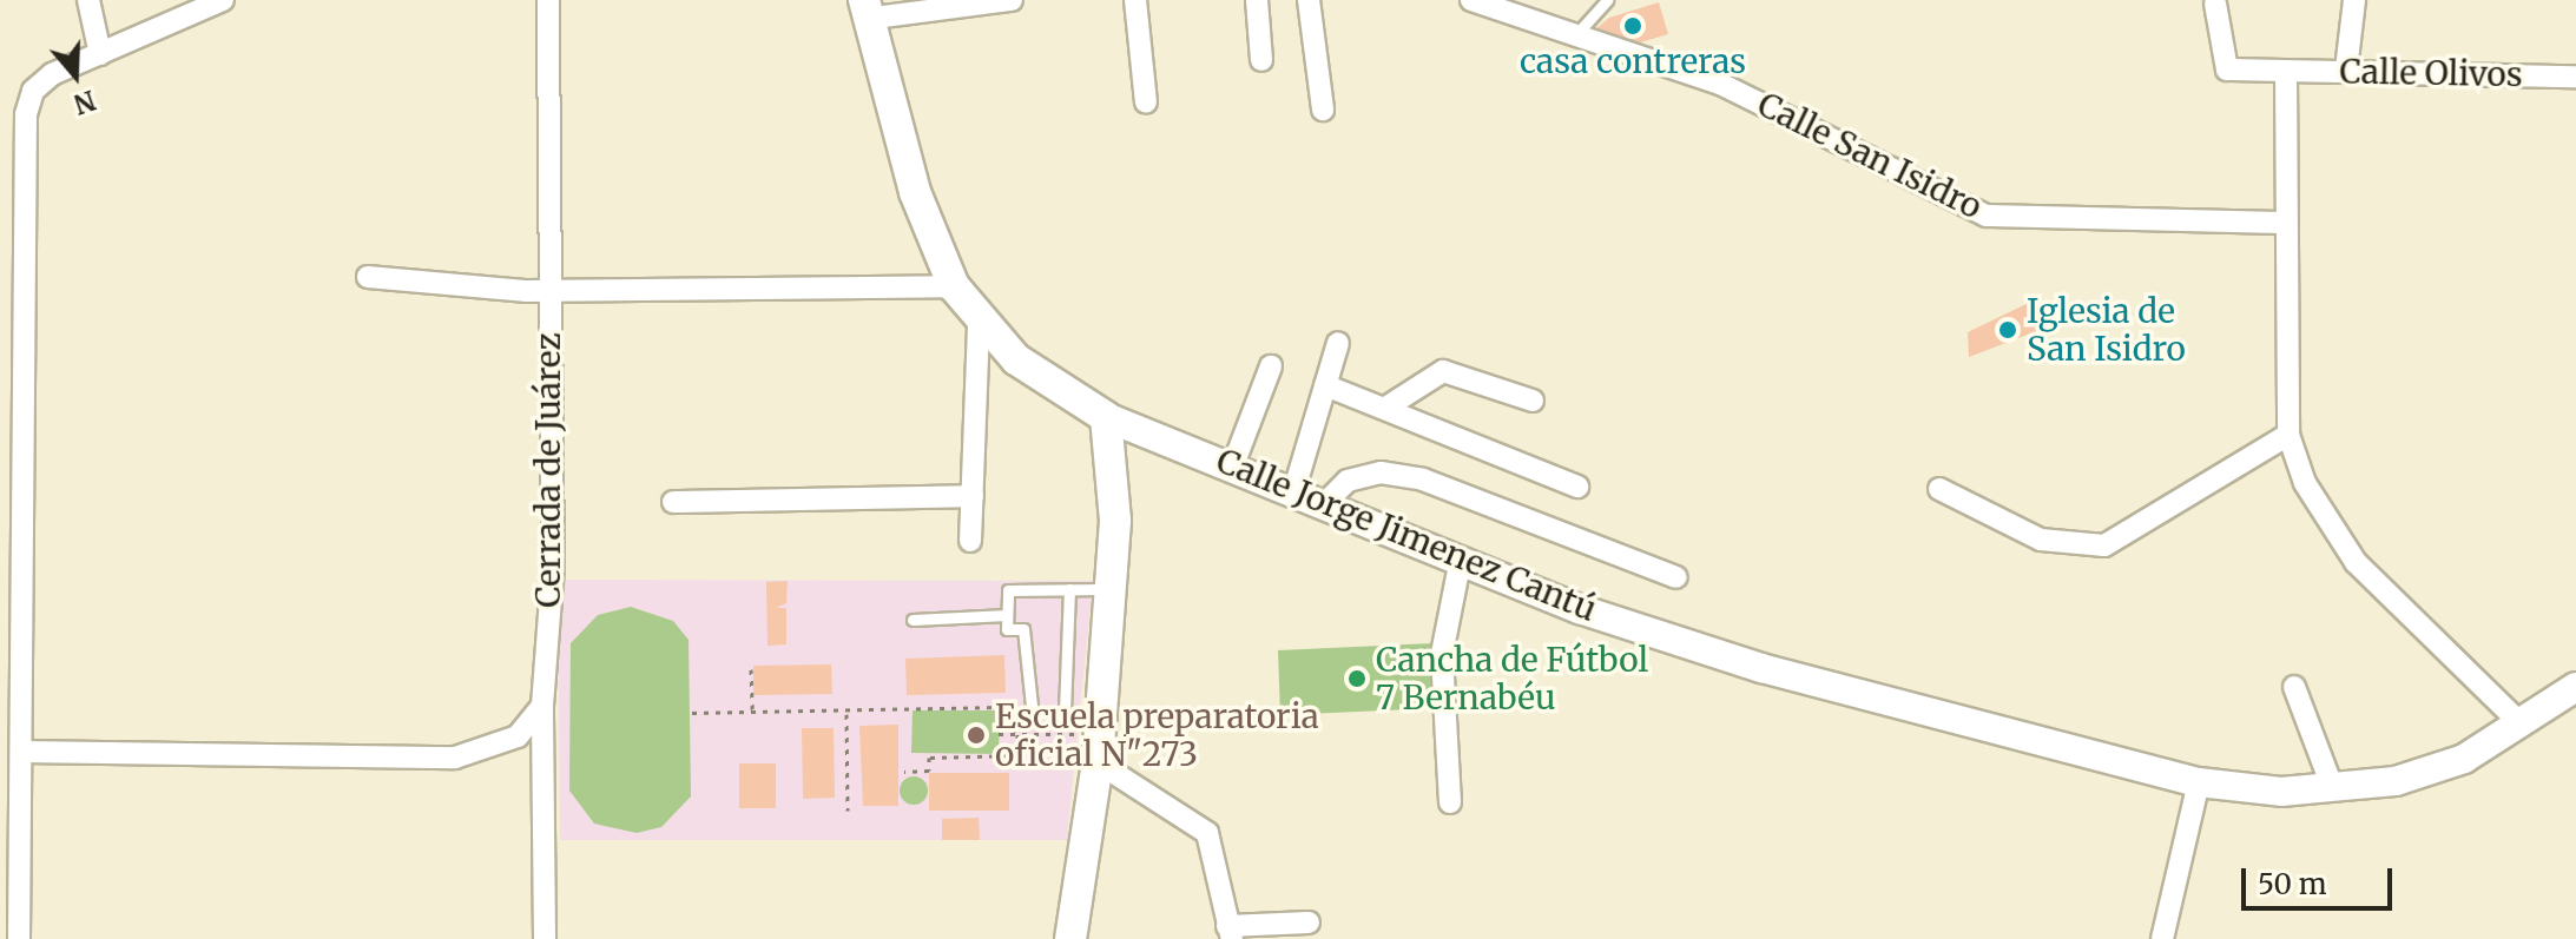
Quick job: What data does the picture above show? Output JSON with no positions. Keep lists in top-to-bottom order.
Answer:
{
  "streets": {
    "main road": ["Calle Jorge Jimenez Cantú"],
    "street": ["Calle Olivos", "Calle San Isidro", "Cerrada de Juárez"]
  },
  "places": [
    "casa contreras",
    "Iglesia de San Isidro",
    "Cancha de Fútbol 7 Bernabéu",
    "Escuela preparatoria oficial N\"273"
  ],
  "scale_bar": "50 m",
  "north": "bottom"
}
